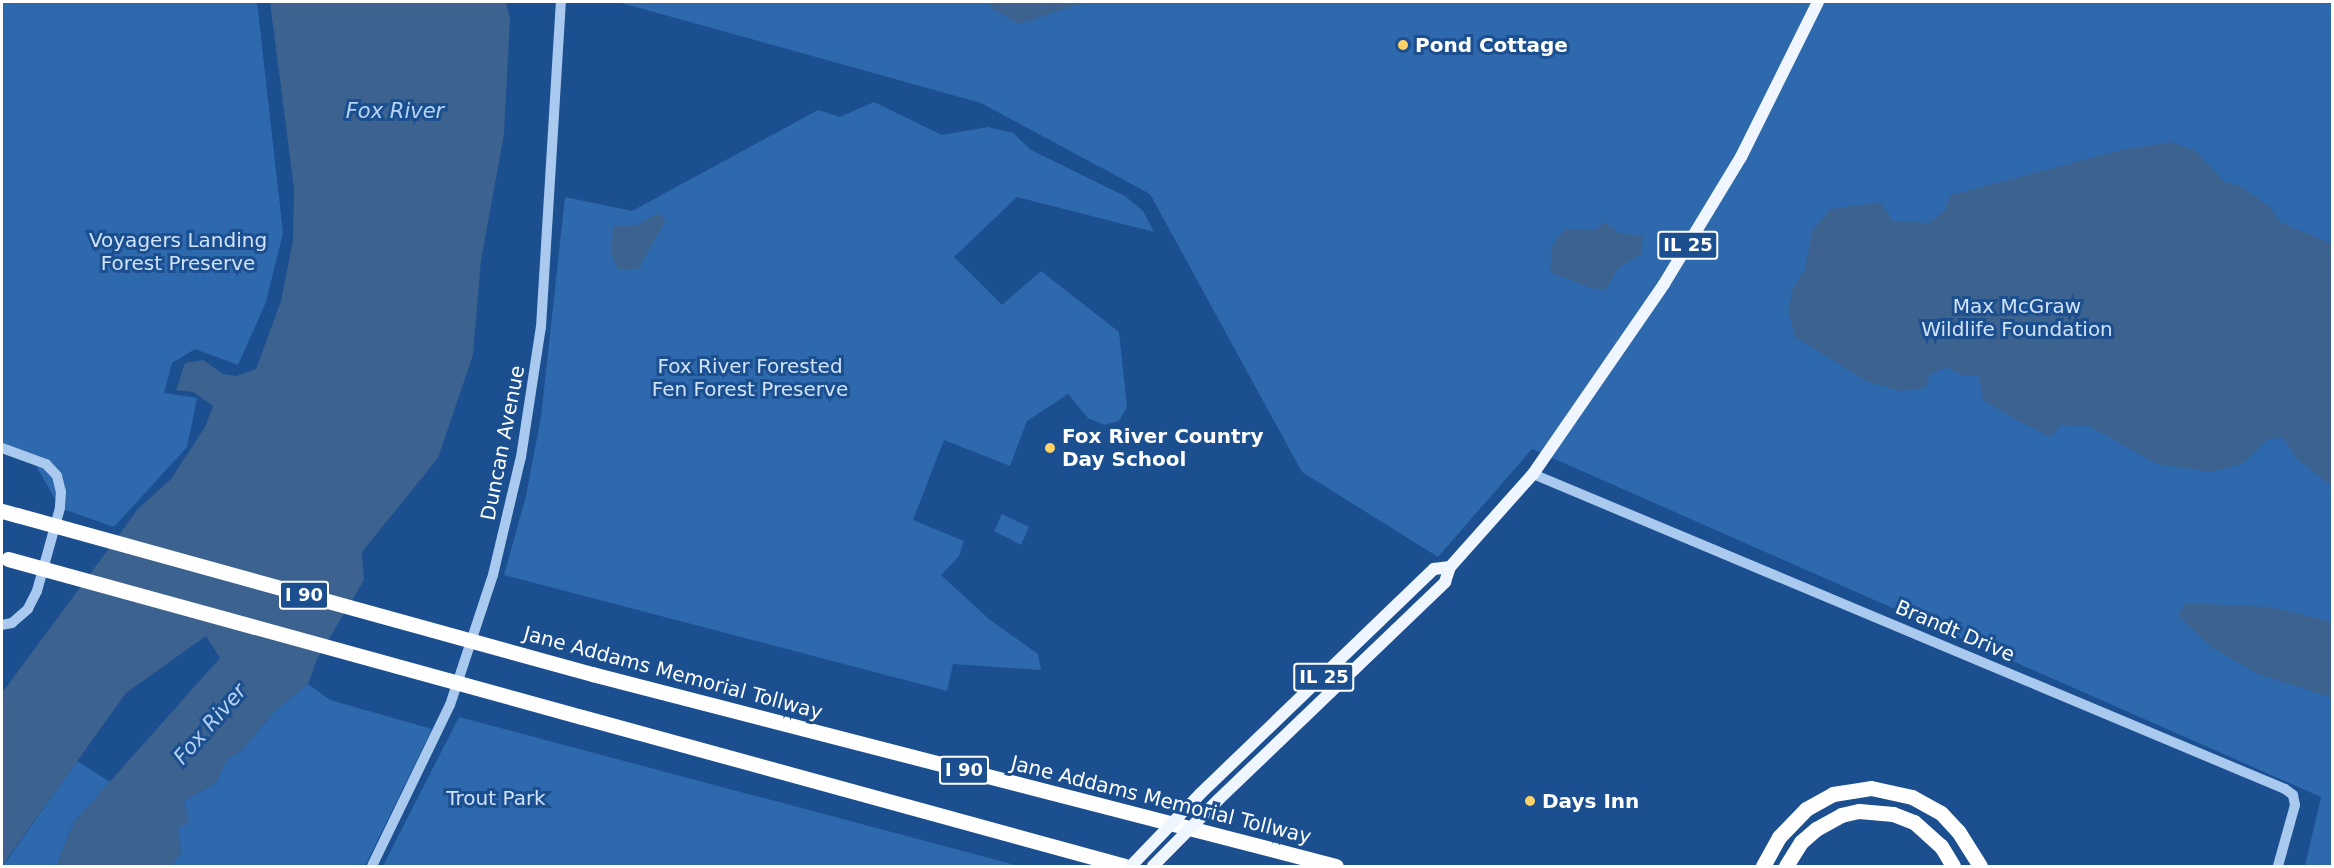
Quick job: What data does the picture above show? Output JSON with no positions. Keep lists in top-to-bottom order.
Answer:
{
  "streets": {
    "highway": ["I 90", "Jane Addams Memorial Tollway"],
    "main road": ["IL 25"],
    "street": ["Duncan Avenue", "Brandt Drive"]
  },
  "crossings": [
    ["IL 25", "Brandt Drive"]
  ],
  "water": ["Fox River"],
  "parks": [
    "Voyagers Landing Forest Preserve",
    "Max McGraw Wildlife Foundation",
    "Fox River Forested Fen Forest Preserve",
    "Trout Park"
  ],
  "places": ["Pond Cottage", "Fox River Country Day School", "Days Inn"]
}
